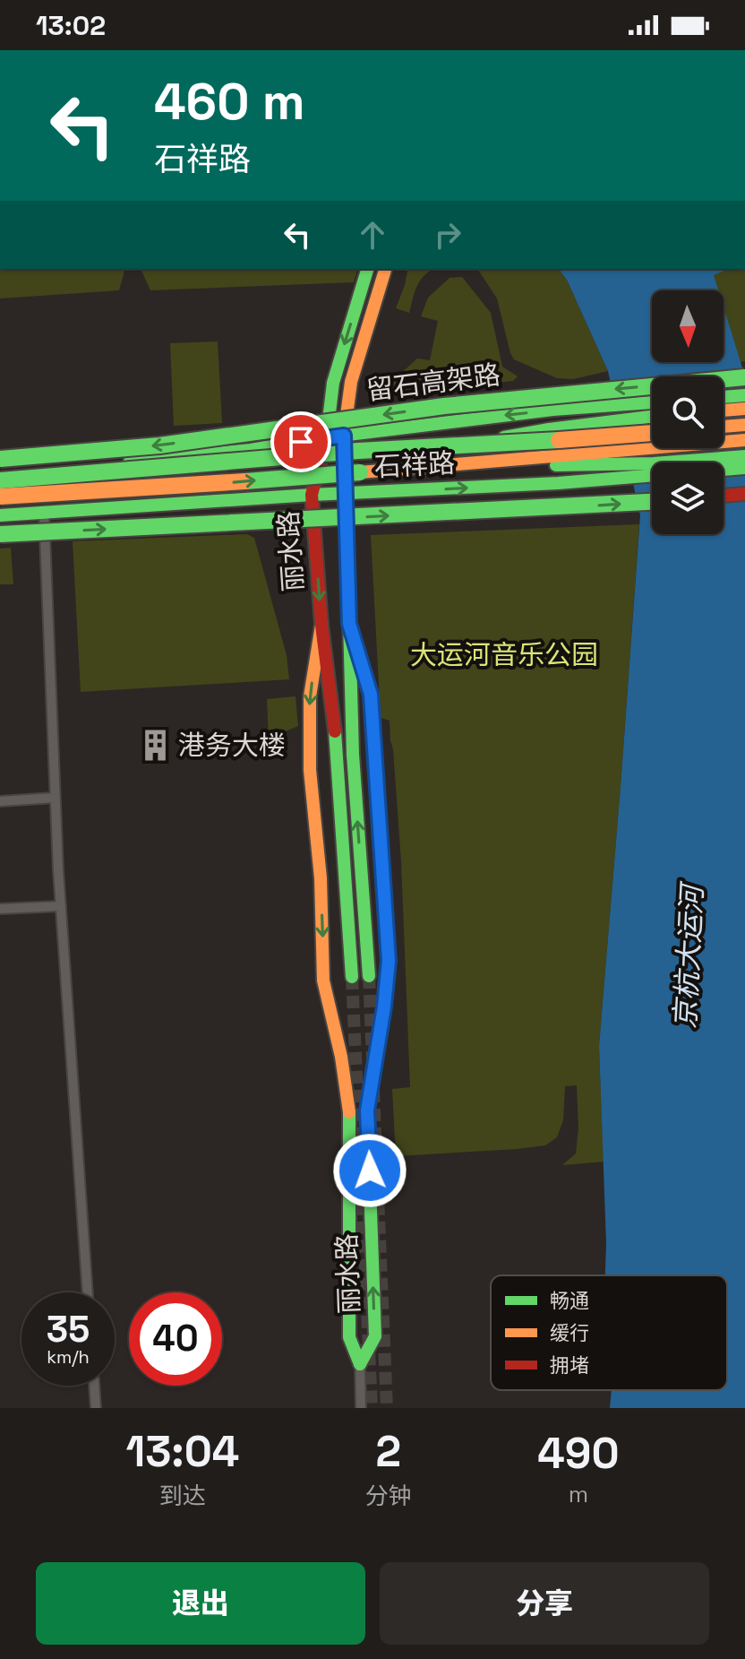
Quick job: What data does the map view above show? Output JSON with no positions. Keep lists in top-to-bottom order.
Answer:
{
  "streets": {
    "main road": ["留石高架路", "石祥路", "丽水路"]
  },
  "crossings": [
    ["石祥路", "丽水路"]
  ],
  "water": ["京杭大运河"],
  "parks": ["大运河音乐公园"],
  "places": {
    "building": ["港务大楼"]
  },
  "legend": ["畅通", "缓行", "拥堵"],
  "north": "bottom",
  "page": {
    "status": "13:02",
    "turn": ["460 m", "石祥路"],
    "speed": "35 km/h",
    "limit": "40",
    "eta": [
      "13:04",
      "到达",
      "2",
      "分钟",
      "490",
      "m"
    ],
    "buttons": ["退出", "分享"]
  }
}
